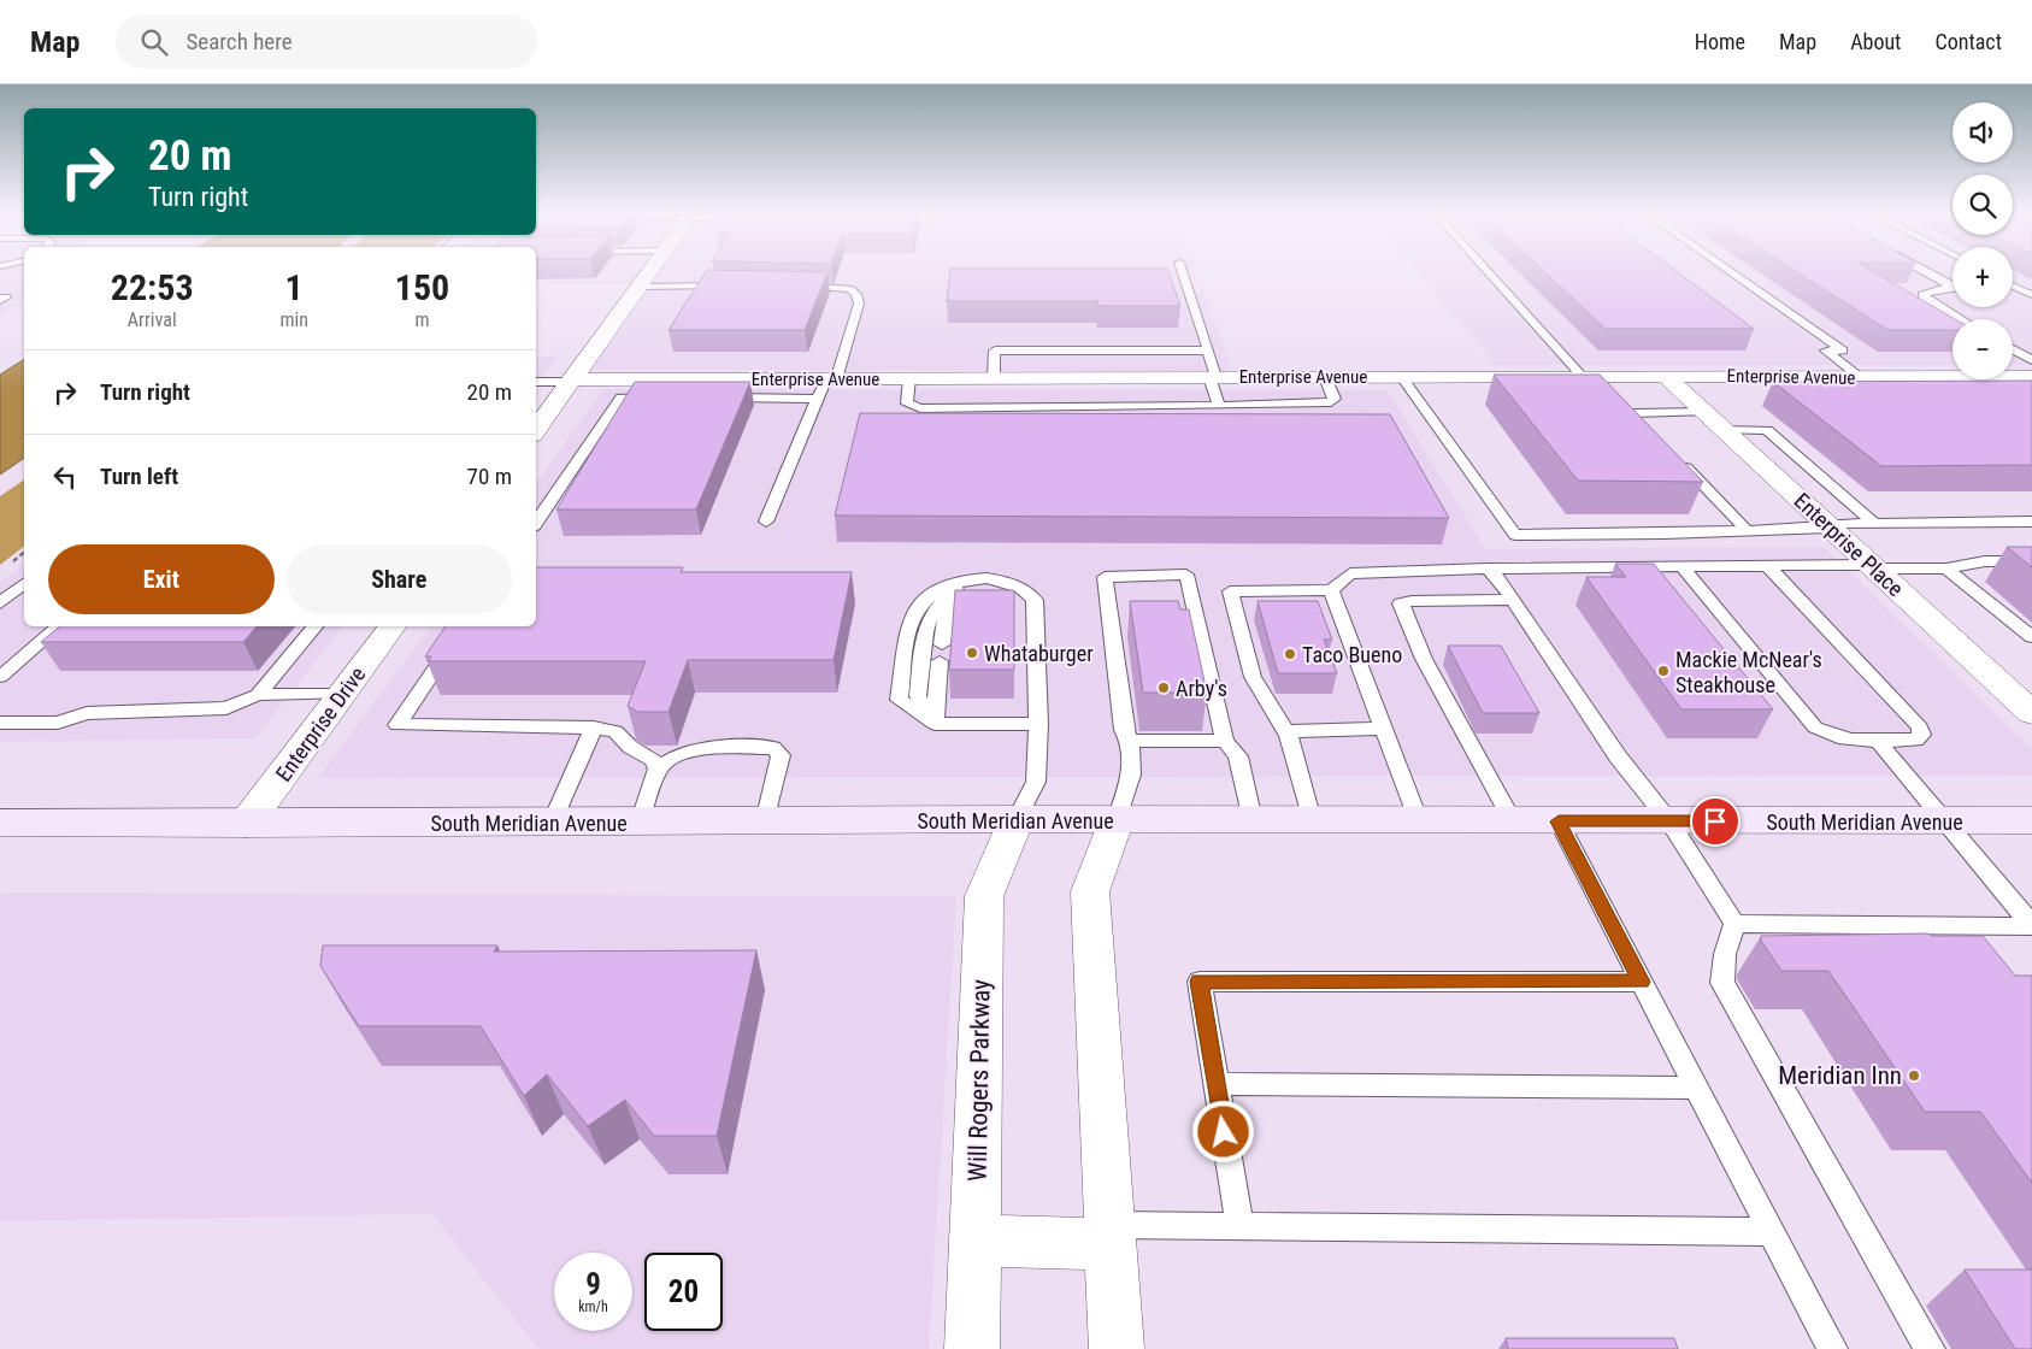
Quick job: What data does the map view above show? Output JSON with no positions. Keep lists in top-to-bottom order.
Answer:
{
  "streets": {
    "main road": ["South Meridian Avenue"],
    "street": [
      "Enterprise Avenue",
      "Enterprise Place",
      "Enterprise Drive",
      "Will Rogers Parkway"
    ]
  },
  "crossings": [
    ["Enterprise Avenue", "Enterprise Place"],
    ["Enterprise Drive", "South Meridian Avenue"],
    ["South Meridian Avenue", "Will Rogers Parkway"]
  ],
  "places": [
    "Whataburger",
    "Taco Bueno",
    "Mackie McNear's Steakhouse",
    "Arby's",
    "Meridian Inn"
  ],
  "page": {
    "header": "Map",
    "search": "Search here",
    "nav": [
      "Home",
      "Map",
      "About",
      "Contact"
    ],
    "map_buttons": ["+", "−"],
    "turn": ["20 m", "Turn right"],
    "eta": [
      "22:53",
      "Arrival",
      "1",
      "min",
      "150",
      "m"
    ],
    "list": [
      {
        "name": "Turn right",
        "value": "20 m"
      },
      {
        "name": "Turn left",
        "value": "70 m"
      }
    ],
    "buttons": ["Exit", "Share"],
    "speed": "9 km/h",
    "limit": "20"
  }
}
